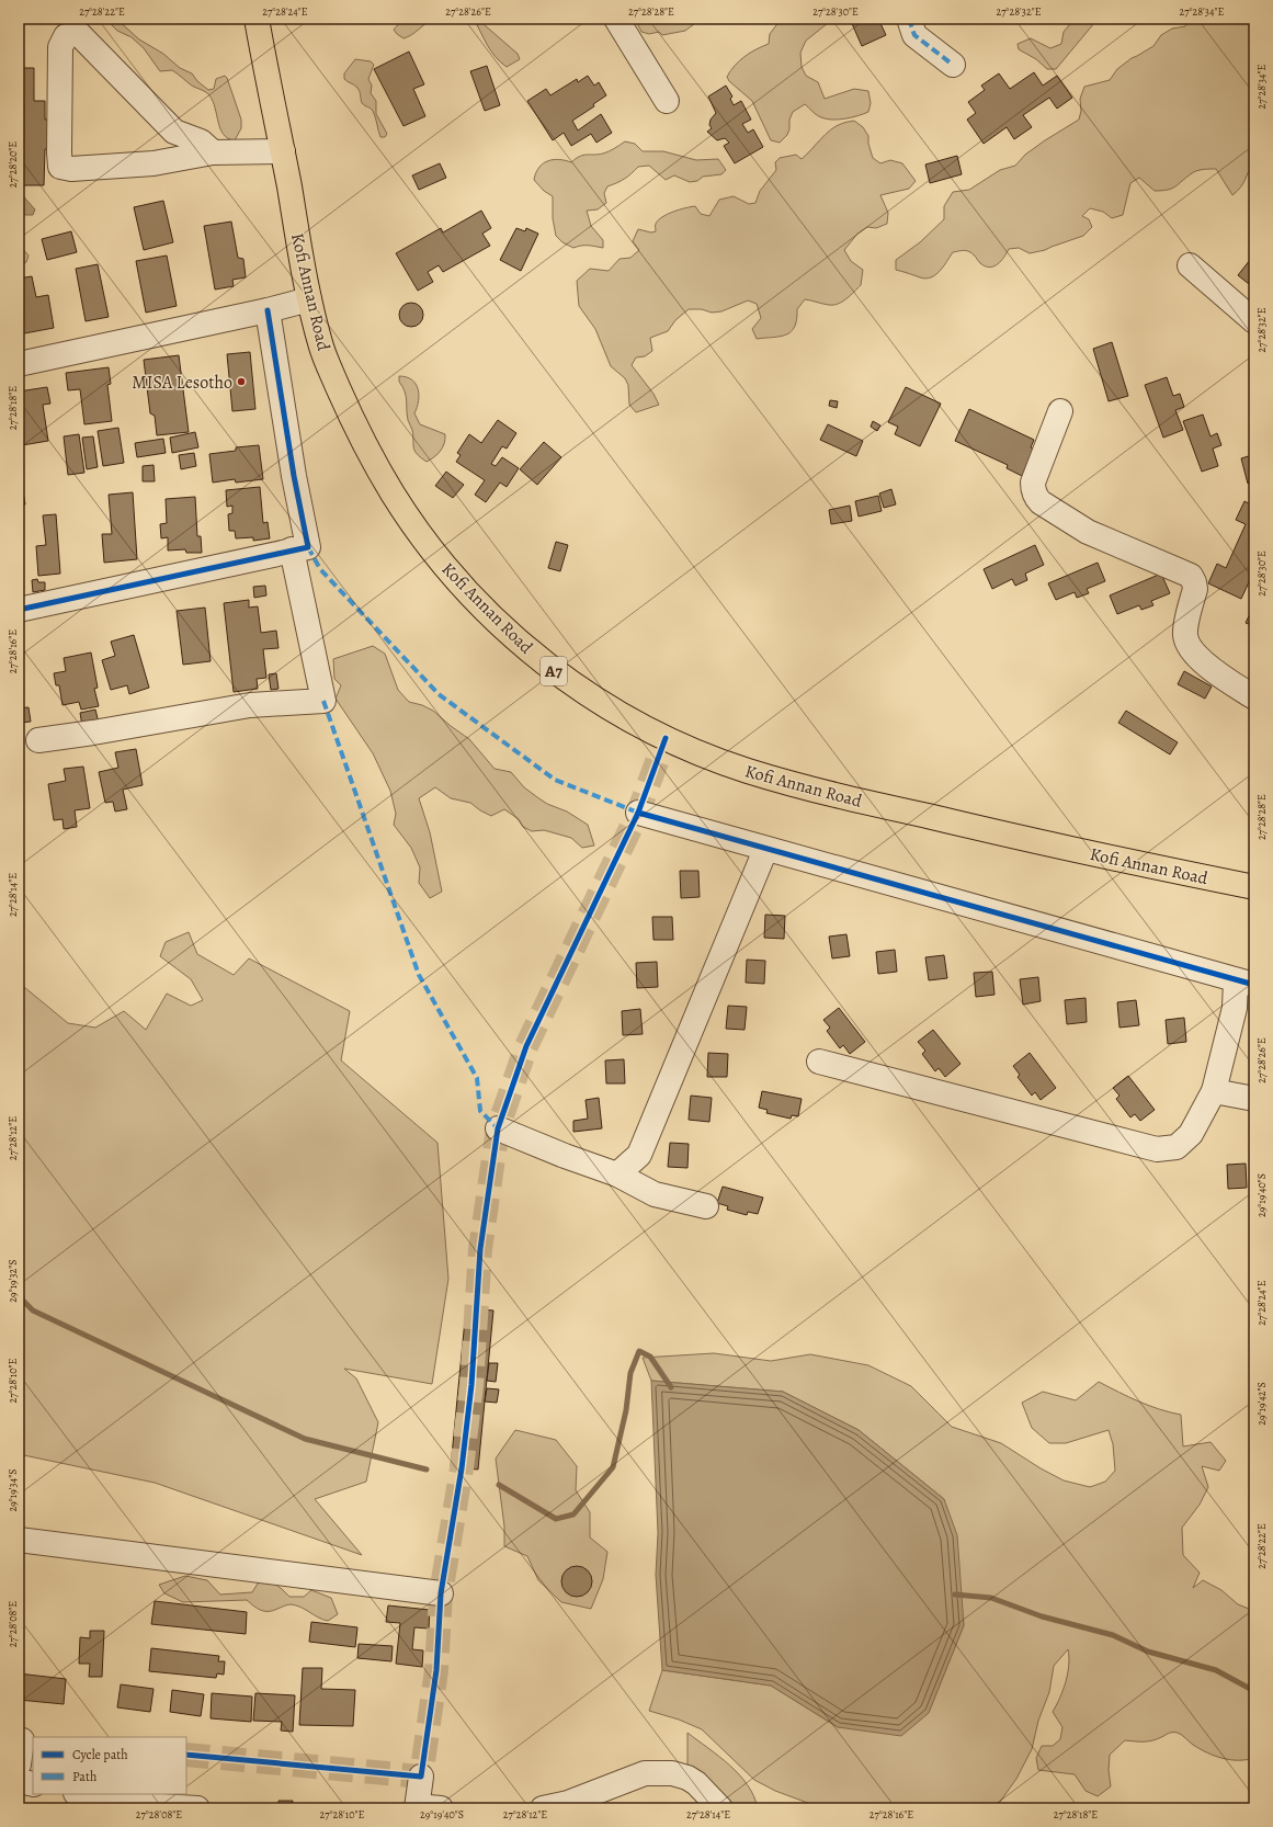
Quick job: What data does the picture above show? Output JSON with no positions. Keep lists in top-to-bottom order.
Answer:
{
  "streets": {
    "main road": ["Kofi Annan Road", "A7"]
  },
  "places": ["MISA Lesotho"],
  "legend": ["Cycle path", "Path"],
  "coordinates": [
    "27°28'22\"E",
    "27°28'24\"E",
    "27°28'26\"E",
    "27°28'28\"E",
    "27°28'30\"E",
    "27°28'32\"E",
    "27°28'34\"E",
    "27°28'20\"E",
    "27°28'18\"E",
    "27°28'16\"E",
    "27°28'14\"E",
    "27°28'12\"E",
    "29°19'40\"S",
    "29°19'32\"S",
    "27°28'10\"E",
    "29°19'42\"S",
    "29°19'34\"S",
    "27°28'08\"E"
  ]
}
